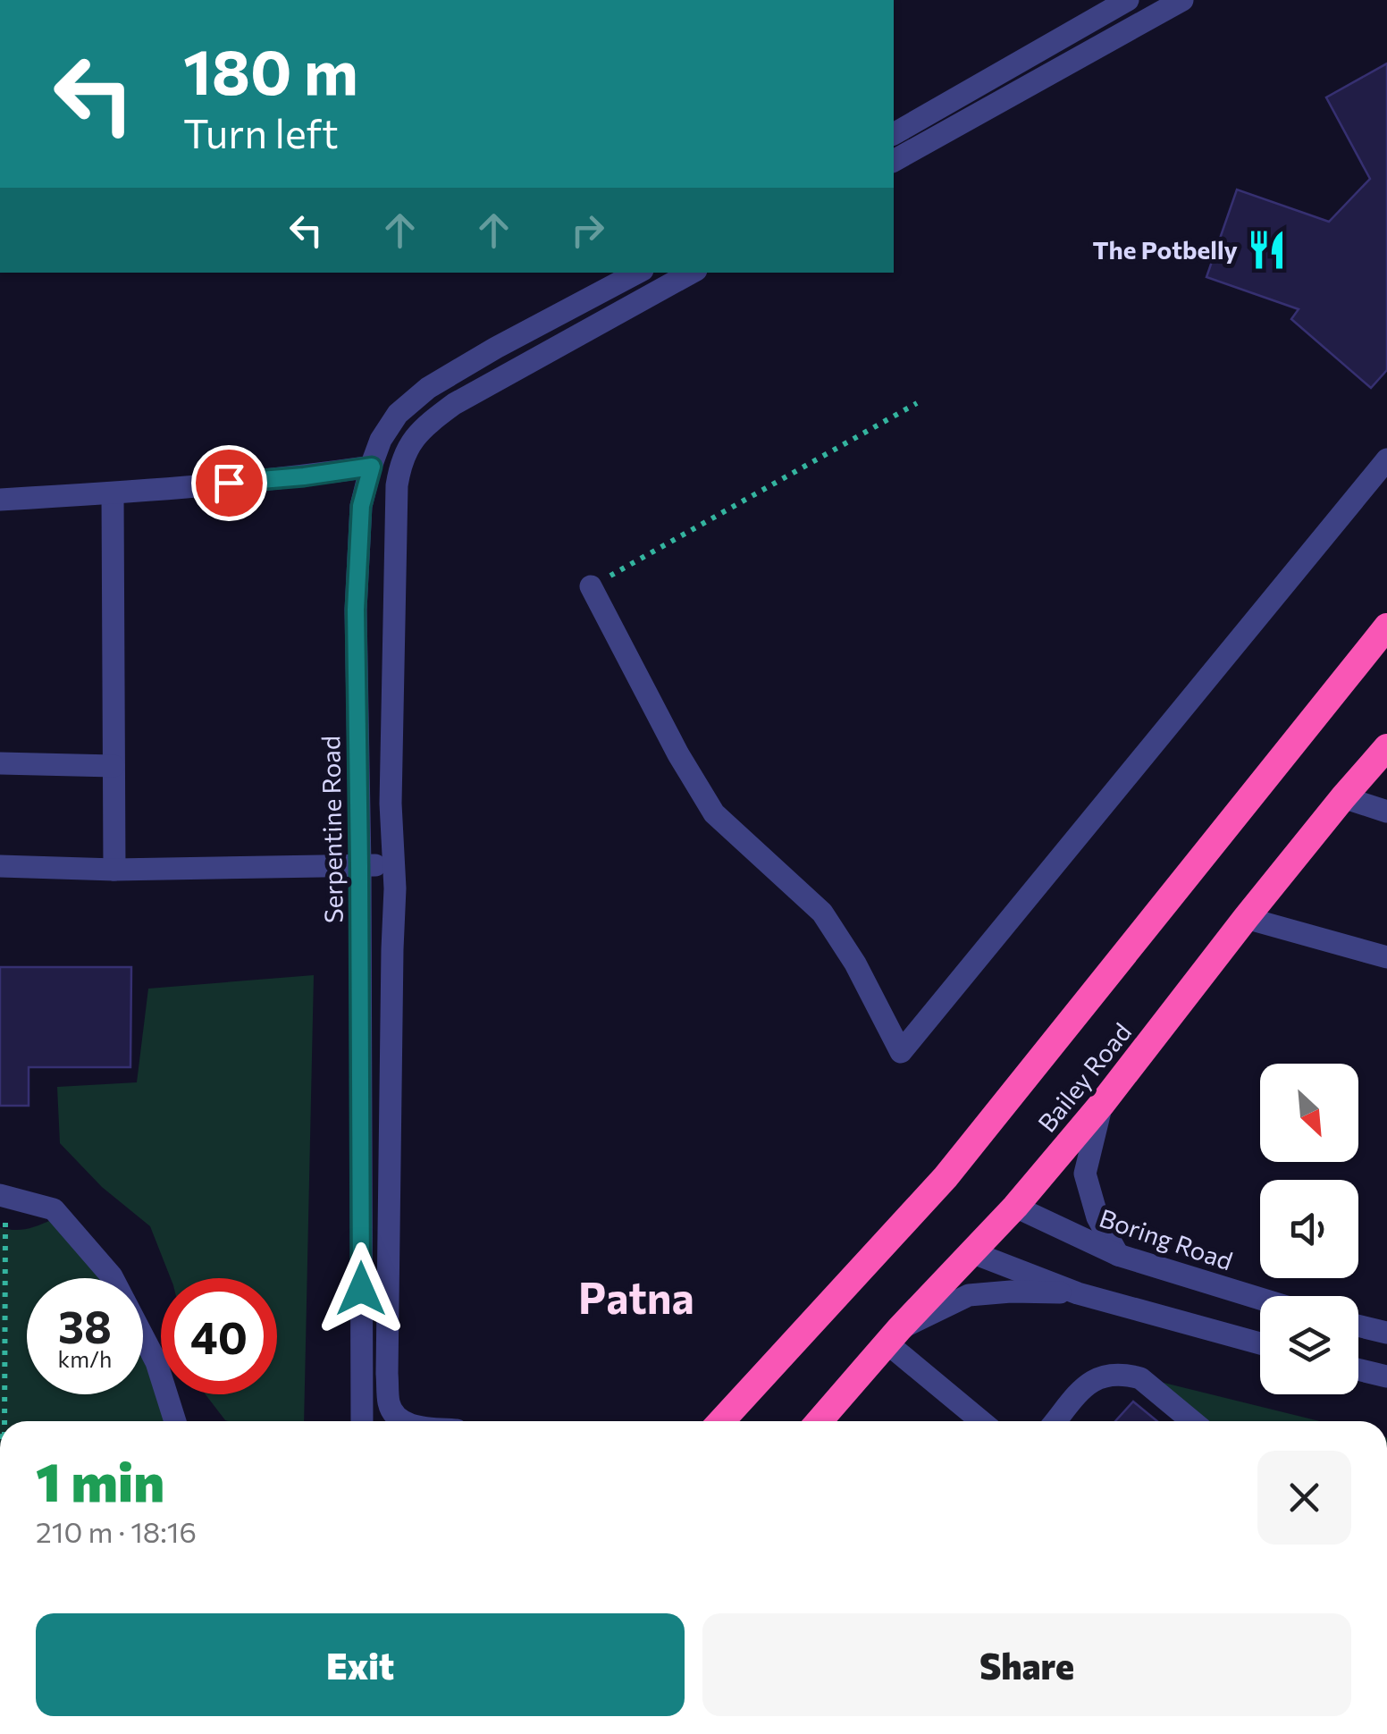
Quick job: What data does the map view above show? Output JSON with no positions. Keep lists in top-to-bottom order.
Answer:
{
  "streets": {
    "highway": ["Bailey Road"],
    "street": ["Serpentine Road", "Boring Road"]
  },
  "crossings": [
    ["Bailey Road", "Boring Road"]
  ],
  "districts": ["Patna"],
  "places": {
    "restaurant": ["The Potbelly"]
  },
  "north": "bottom right",
  "page": {
    "turn": ["180 m", "Turn left"],
    "speed": "38 km/h",
    "limit": "40",
    "heading": ["1 min", "210 m · 18:16"],
    "buttons": ["Exit", "Share"]
  }
}
